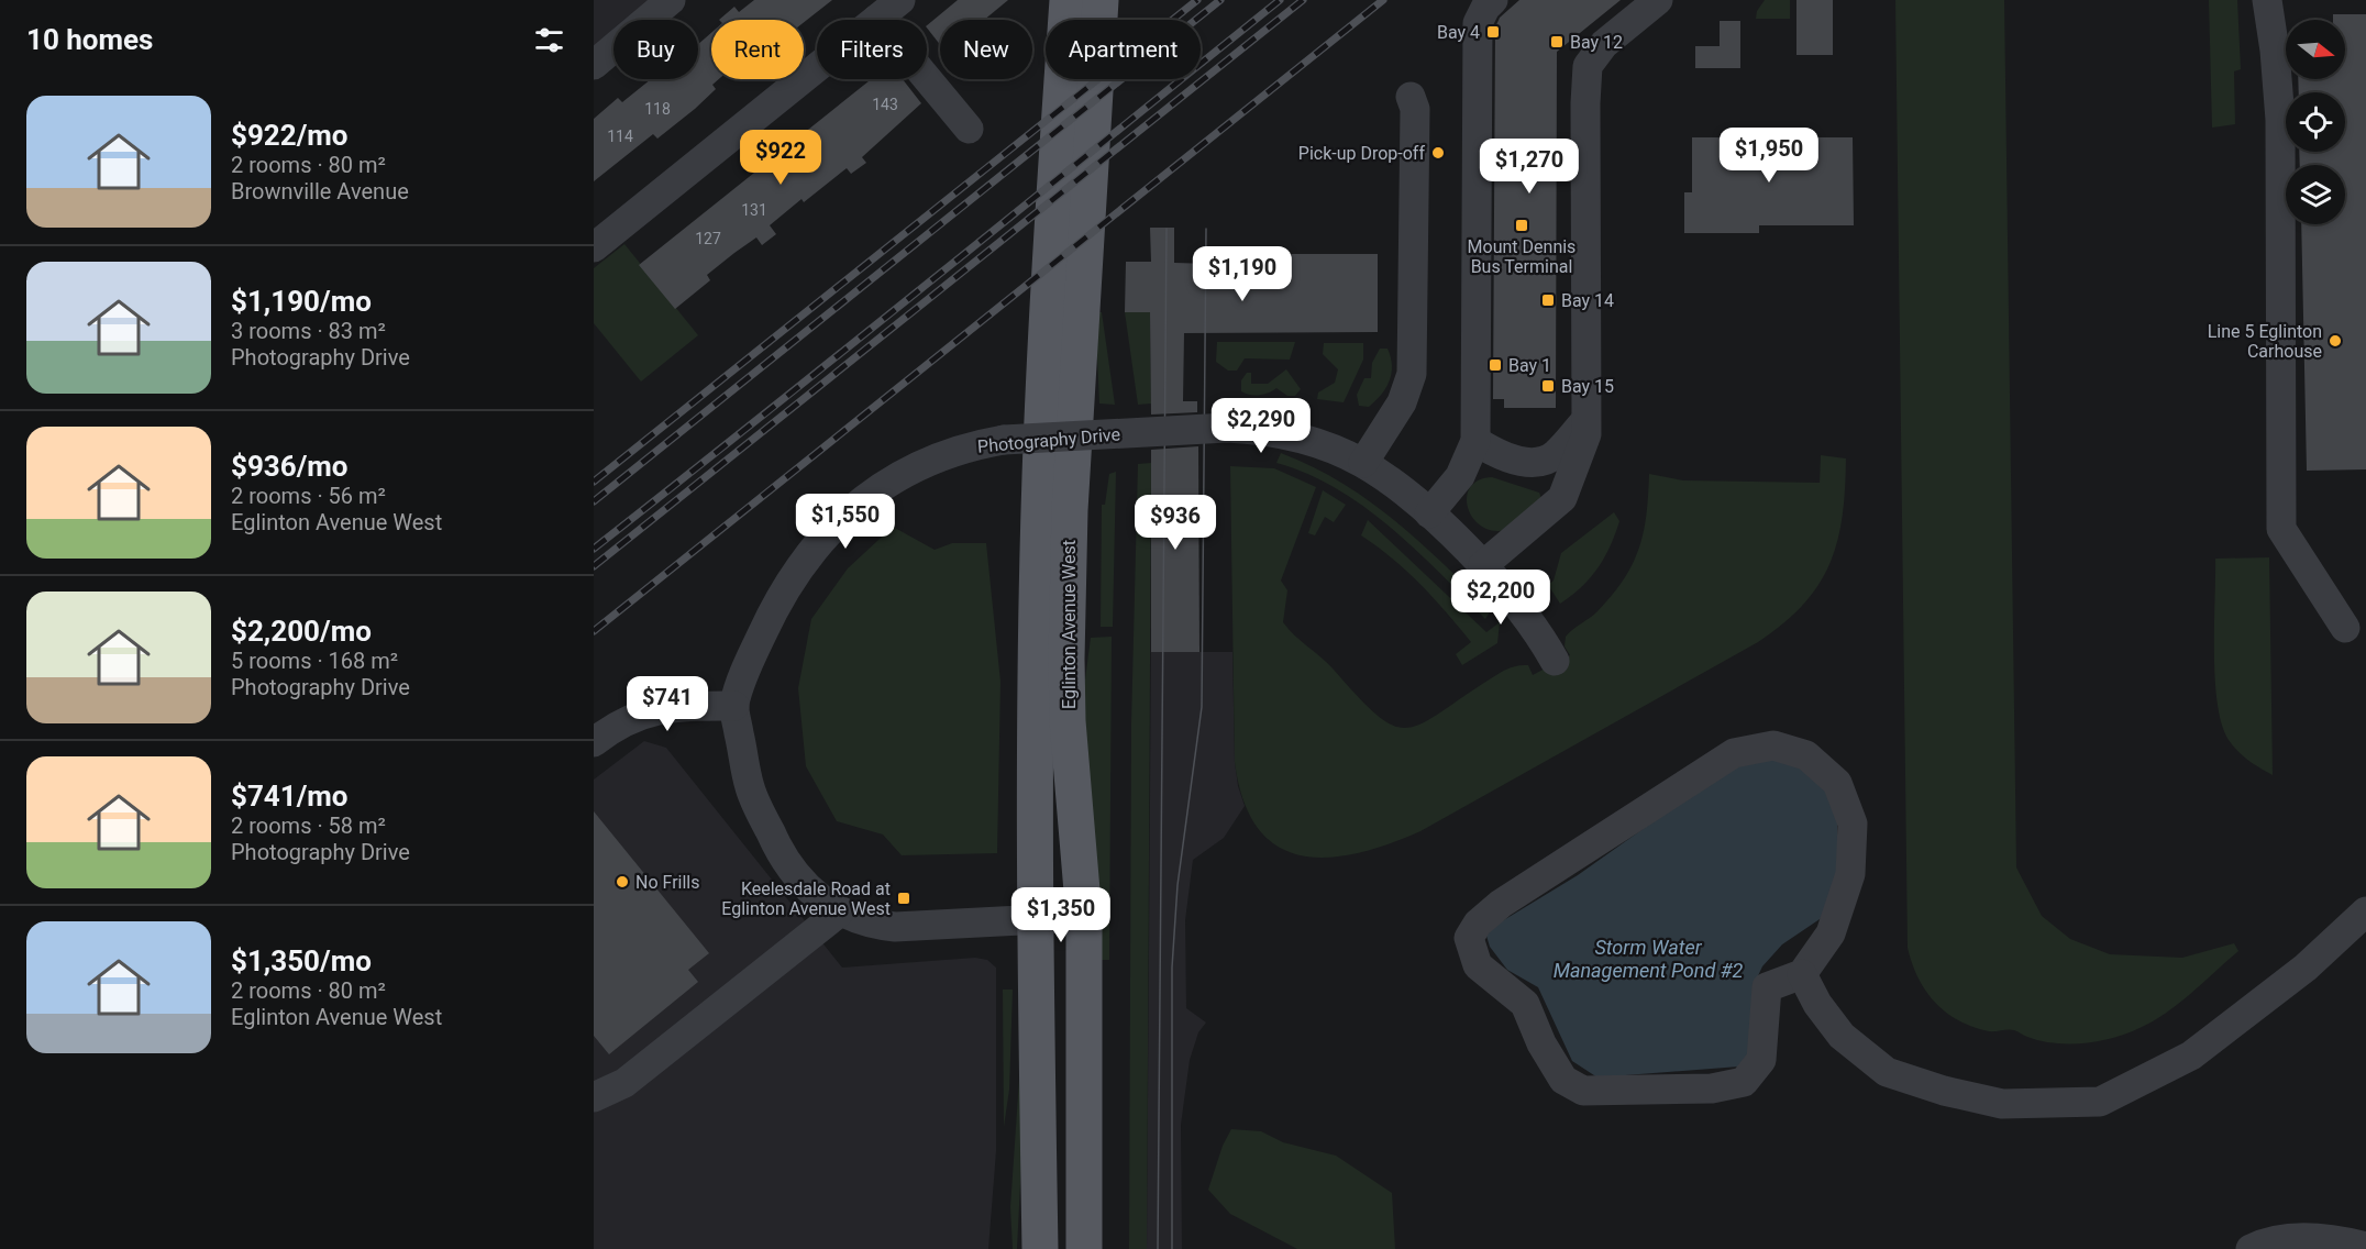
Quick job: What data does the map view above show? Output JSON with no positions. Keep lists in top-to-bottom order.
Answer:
{
  "streets": {
    "main road": ["Eglinton Avenue West"],
    "street": ["Photography Drive"]
  },
  "water": ["Storm Water Management Pond #2"],
  "places": {
    "transit": [
      "Bay 4",
      "Bay 12",
      "Mount Dennis Bus Terminal",
      "Bay 14",
      "Bay 1",
      "Bay 15",
      "Keelesdale Road at Eglinton Avenue West"
    ],
    "other": ["Pick-up Drop-off", "Line 5 Eglinton Carhouse", "No Frills"]
  },
  "house_numbers": [
    "143",
    "118",
    "114",
    "131",
    "127"
  ],
  "north": "right",
  "page": {
    "heading": "10 homes",
    "chip": [
      "Buy",
      "Rent",
      "Filters",
      "New",
      "Apartment"
    ],
    "list": [
      {
        "name": "$922/mo",
        "note": "2 rooms · 80 m² · Brownville Avenue"
      },
      {
        "name": "$1,190/mo",
        "note": "3 rooms · 83 m² · Photography Drive"
      },
      {
        "name": "$936/mo",
        "note": "2 rooms · 56 m² · Eglinton Avenue West"
      },
      {
        "name": "$2,200/mo",
        "note": "5 rooms · 168 m² · Photography Drive"
      },
      {
        "name": "$741/mo",
        "note": "2 rooms · 58 m² · Photography Drive"
      },
      {
        "name": "$1,350/mo",
        "note": "2 rooms · 80 m² · Eglinton Avenue West"
      }
    ],
    "price": [
      "$1,950",
      "$922",
      "$1,270",
      "$1,190",
      "$2,290",
      "$1,550",
      "$936",
      "$2,200",
      "$741",
      "$1,350"
    ]
  }
}
